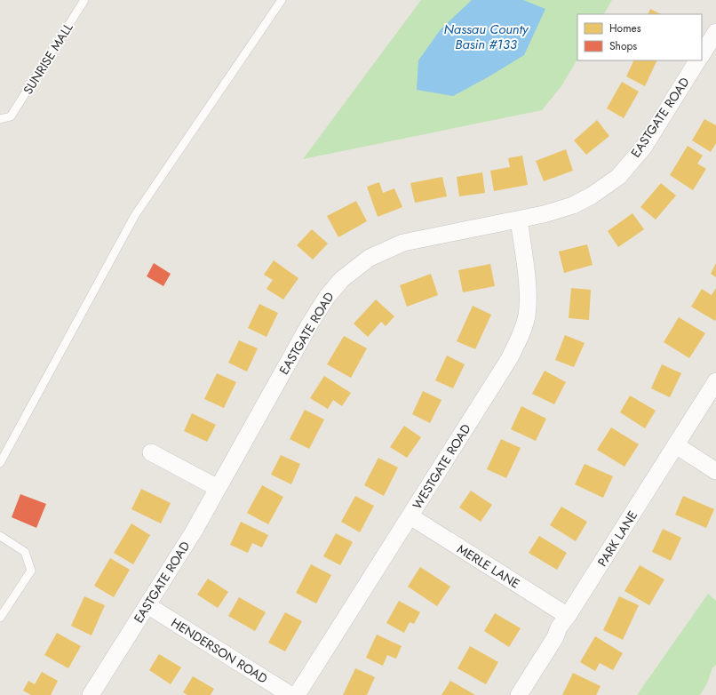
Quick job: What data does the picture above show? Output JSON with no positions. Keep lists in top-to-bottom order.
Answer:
{
  "streets": {
    "street": [
      "EASTGATE ROAD",
      "WESTGATE ROAD",
      "PARK LANE",
      "MERLE LANE",
      "HENDERSON ROAD"
    ],
    "lane": ["SUNRISE MALL"]
  },
  "crossings": [
    ["EASTGATE ROAD", "WESTGATE ROAD"],
    ["EASTGATE ROAD", "HENDERSON ROAD"],
    ["WESTGATE ROAD", "MERLE LANE"],
    ["PARK LANE", "MERLE LANE"]
  ],
  "water": ["Nassau County Basin #133"],
  "legend": ["Homes", "Shops"]
}
